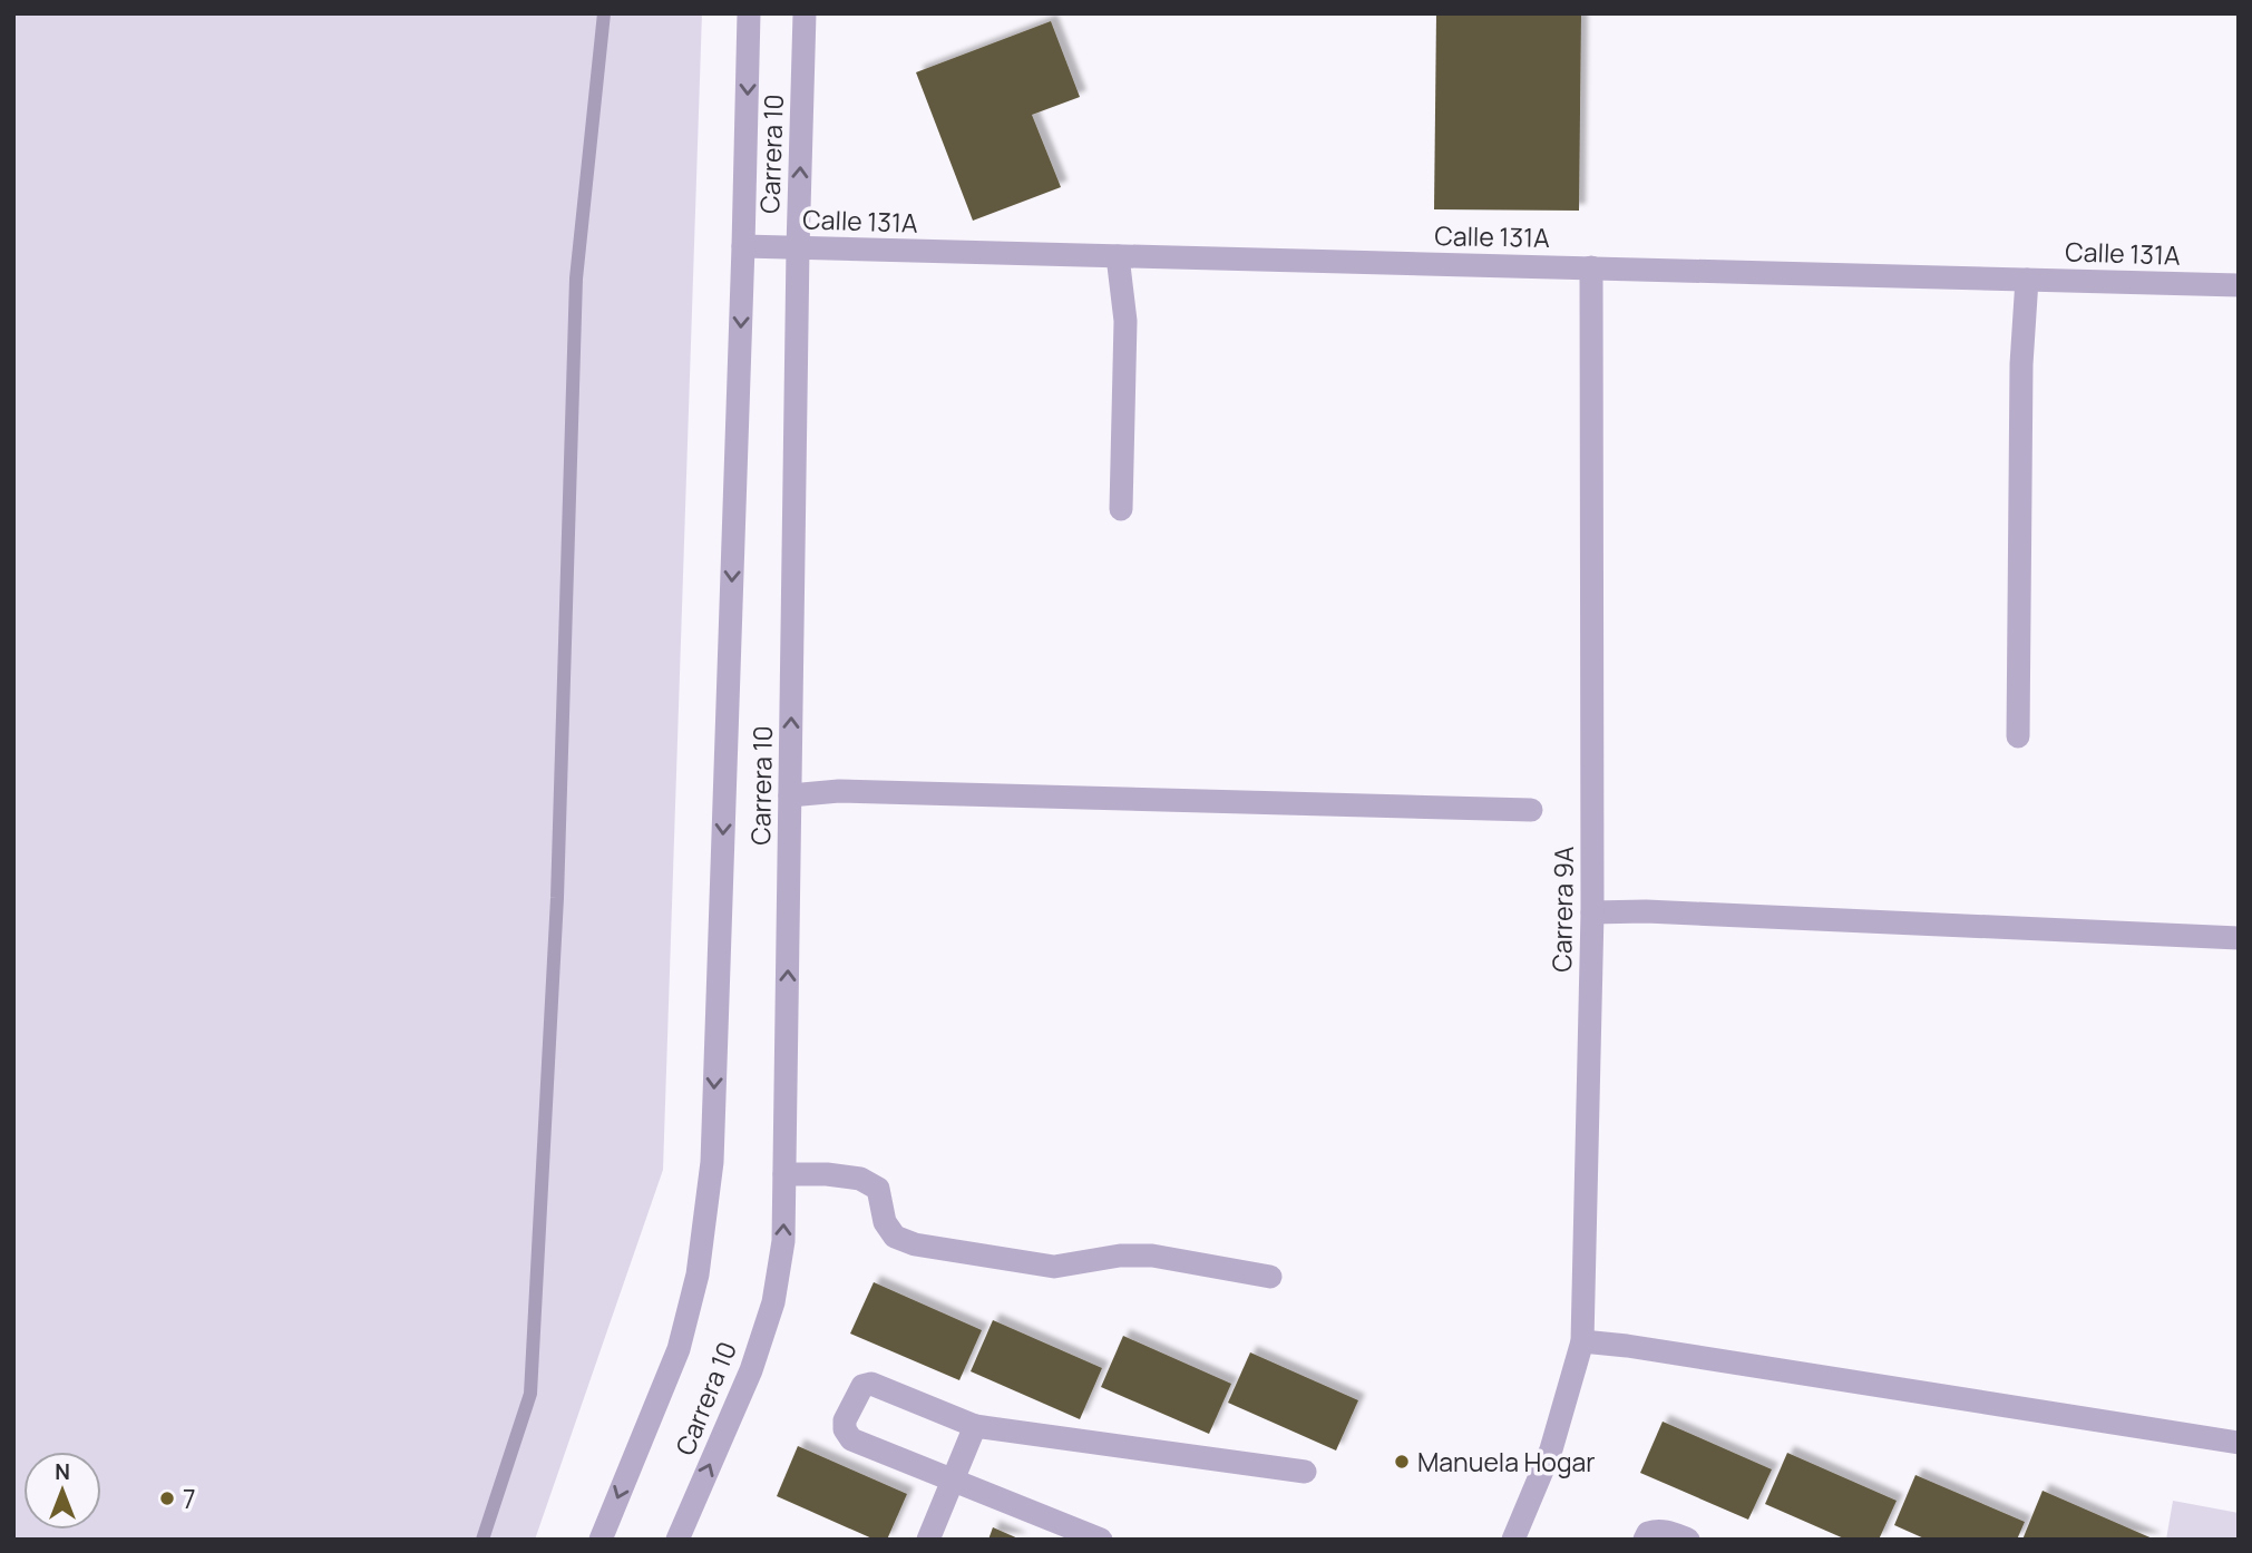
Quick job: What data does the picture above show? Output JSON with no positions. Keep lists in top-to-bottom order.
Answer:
{
  "streets": {
    "street": ["Carrera 10", "Calle 131A", "Carrera 9A"]
  },
  "crossings": [
    ["Carrera 10", "Calle 131A"],
    ["Calle 131A", "Carrera 9A"]
  ],
  "places": ["Manuela Hogar", "7"],
  "north": "top"
}
